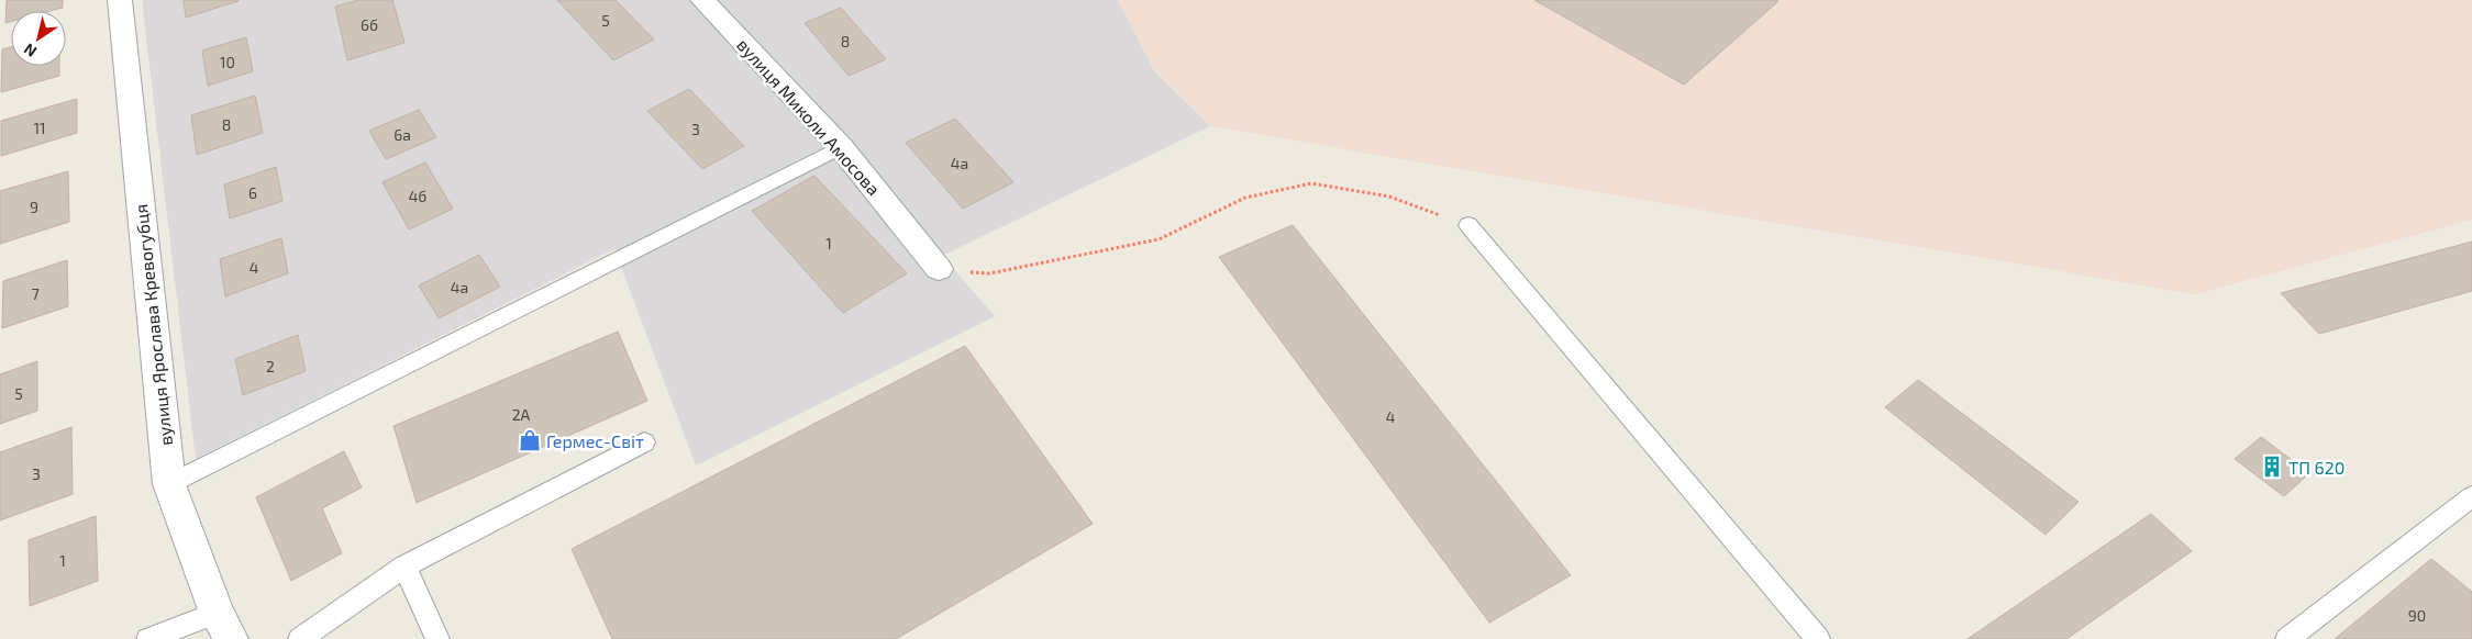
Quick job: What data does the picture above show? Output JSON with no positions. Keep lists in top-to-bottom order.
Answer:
{
  "streets": {
    "street": ["вулиця Миколи Амосова", "вулиця Ярослава Кревогубця"]
  },
  "places": {
    "shop": ["Гермес-Світ"],
    "building": ["ТП 620"]
  },
  "house_numbers": [
    "5",
    "6б",
    "8",
    "10",
    "8",
    "11",
    "3",
    "6а",
    "4а",
    "6",
    "4б",
    "9",
    "1",
    "4",
    "4а",
    "7",
    "2",
    "5",
    "2А",
    "4",
    "3",
    "1",
    "90"
  ],
  "north": "bottom left"
}
